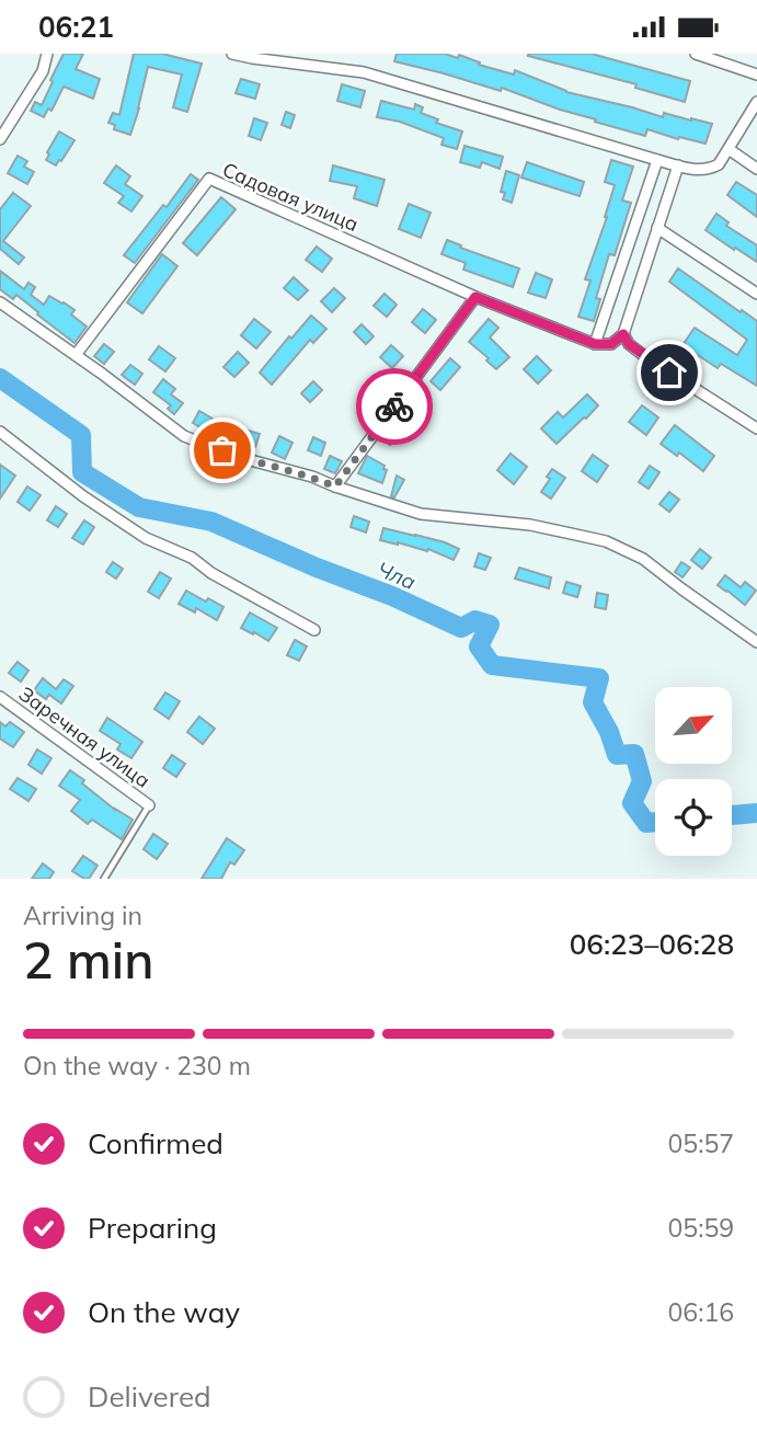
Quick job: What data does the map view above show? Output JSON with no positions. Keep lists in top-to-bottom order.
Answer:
{
  "streets": {
    "street": ["Садовая улица", "Заречная улица"]
  },
  "water": ["Чла"],
  "north": "top right",
  "page": {
    "status": "06:21",
    "heading": ["2 min", "Arriving in", "06:23–06:28"],
    "bar": "On the way · 230 m",
    "list": [
      ["Confirmed", "05:57"],
      ["Preparing", "05:59"],
      ["On the way", "06:16"],
      "Delivered"
    ]
  }
}
